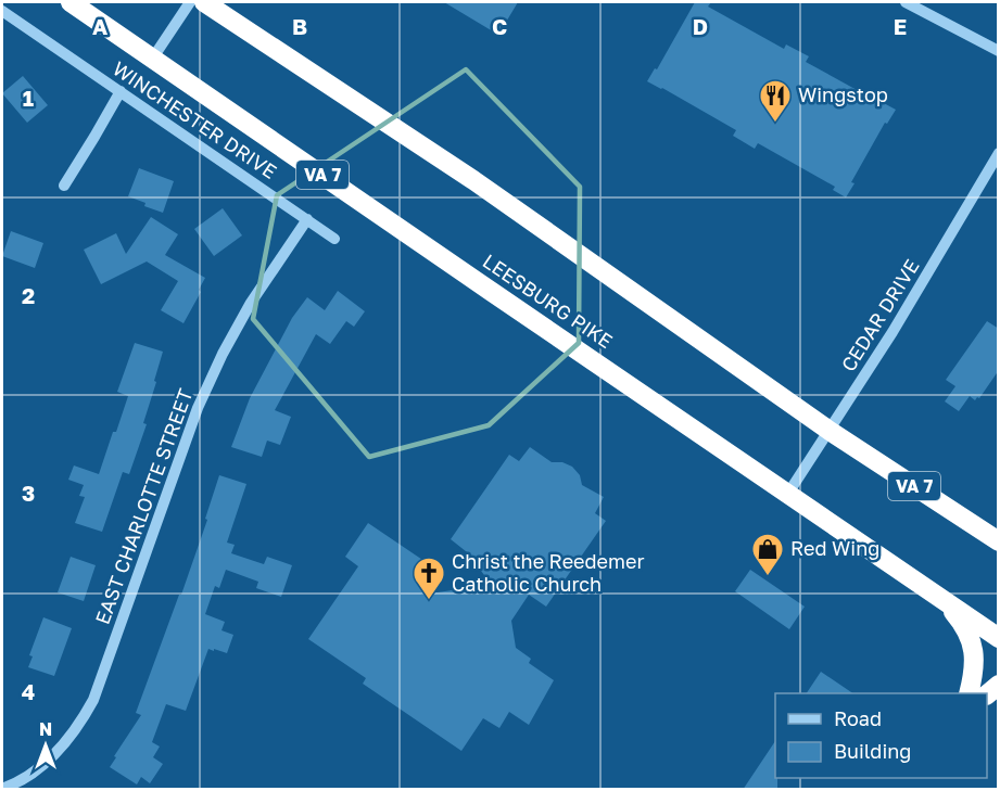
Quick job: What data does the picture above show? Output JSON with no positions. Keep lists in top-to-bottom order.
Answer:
{
  "streets": {
    "highway": ["VA 7", "LEESBURG PIKE"],
    "street": ["WINCHESTER DRIVE", "CEDAR DRIVE", "EAST CHARLOTTE STREET"]
  },
  "crossings": [
    ["WINCHESTER DRIVE", "EAST CHARLOTTE STREET"],
    ["VA 7", "CEDAR DRIVE"],
    ["LEESBURG PIKE", "CEDAR DRIVE"]
  ],
  "places": {
    "restaurant": ["Wingstop"],
    "shop": ["Red Wing"],
    "church": ["Christ the Reedemer Catholic Church"]
  },
  "legend": ["Road", "Building"],
  "north": "top",
  "grid": {
    "columns": [
      "A",
      "B",
      "C",
      "D",
      "E"
    ],
    "rows": [
      "1",
      "2",
      "3",
      "4"
    ]
  }
}
